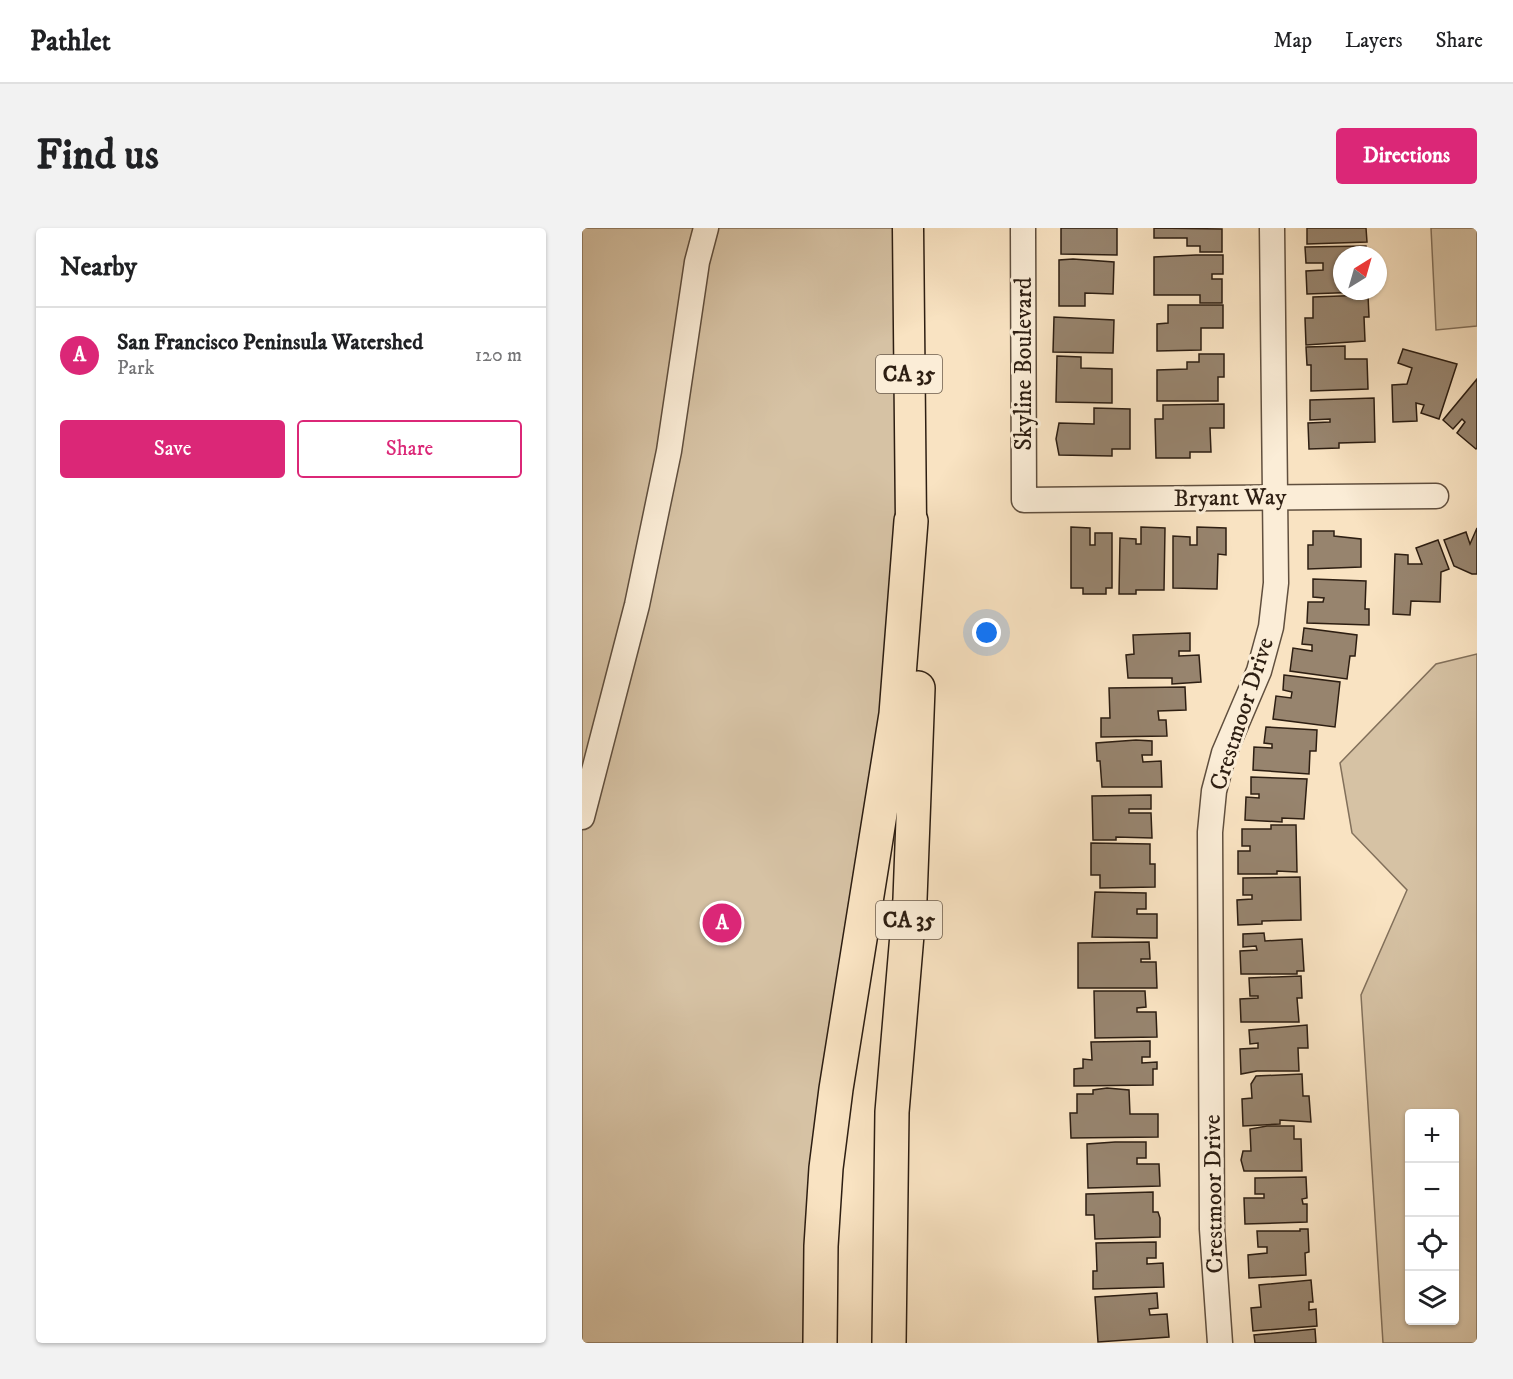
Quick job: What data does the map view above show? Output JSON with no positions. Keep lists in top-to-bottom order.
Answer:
{
  "streets": {
    "highway": ["CA 35"],
    "street": ["Skyline Boulevard", "Bryant Way", "Crestmoor Drive"]
  },
  "crossings": [
    ["Skyline Boulevard", "Bryant Way"],
    ["Bryant Way", "Crestmoor Drive"]
  ],
  "north": "top right",
  "page": {
    "header": "Pathlet",
    "nav": ["Map", "Layers", "Share"],
    "buttons": [
      "Directions",
      ["Save", "Share"]
    ],
    "title": "Find us",
    "heading": "Nearby",
    "list": [
      {
        "mark": "A",
        "name": "San Francisco Peninsula Watershed",
        "note": "Park",
        "value": "120 m"
      }
    ],
    "pins": "A",
    "map_buttons": ["+", "−"]
  }
}
